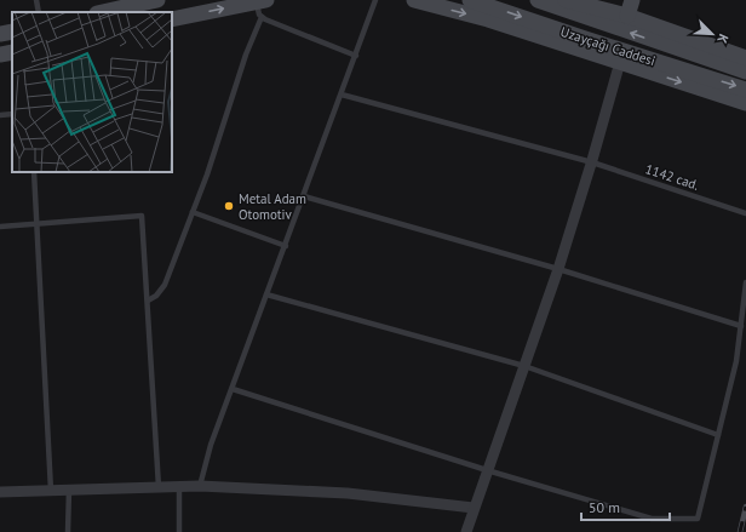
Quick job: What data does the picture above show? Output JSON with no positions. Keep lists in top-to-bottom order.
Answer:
{
  "streets": {
    "main road": ["Uzayçağı Caddesi"],
    "lane": ["1142 cad."]
  },
  "places": ["Metal Adam Otomotiv"],
  "scale_bar": "50 m",
  "north": "bottom right"
}
